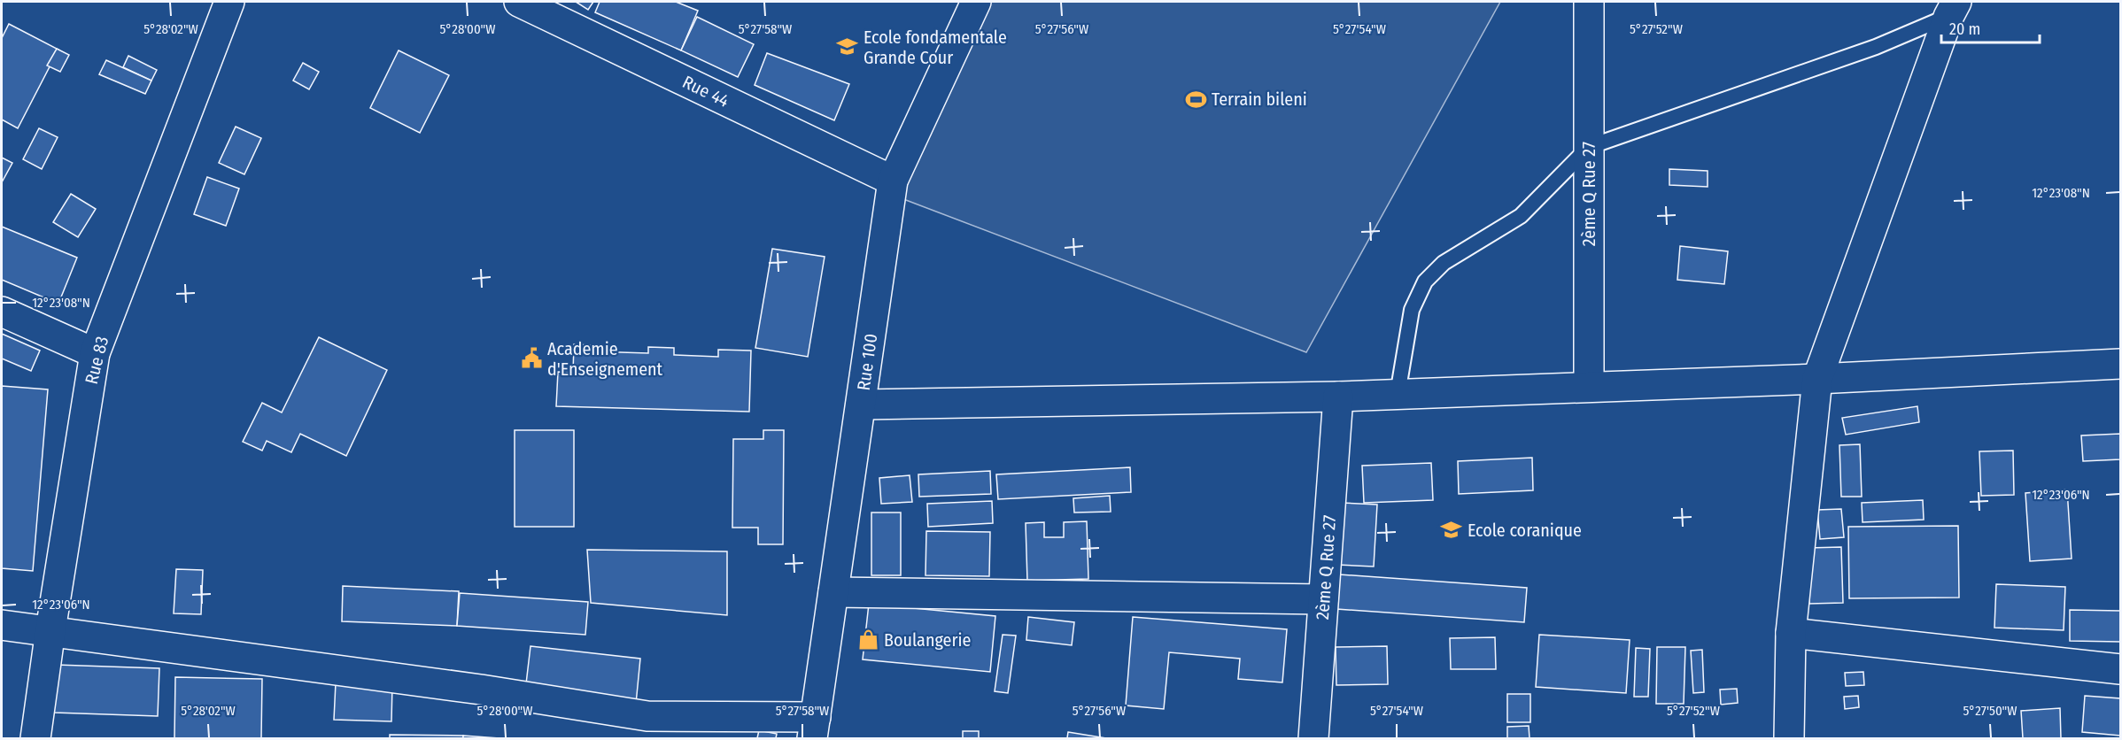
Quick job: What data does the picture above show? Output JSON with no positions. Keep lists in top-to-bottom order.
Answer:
{
  "streets": {
    "street": [
      "Rue 44",
      "2ème Q Rue 27",
      "Rue 83",
      "Rue 100"
    ]
  },
  "crossings": [
    ["Rue 44", "Rue 100"]
  ],
  "places": {
    "school or university": ["Ecole fondamentale Grande Cour", "Ecole coranique"],
    "sports": ["Terrain bileni"],
    "public building": ["Academie d'Enseignement"],
    "shop": ["Boulangerie"]
  },
  "scale_bar": "20 m",
  "coordinates": [
    "5°28'02\"W",
    "5°28'00\"W",
    "5°27'58\"W",
    "5°27'56\"W",
    "5°27'54\"W",
    "5°27'52\"W",
    "12°23'08\"N",
    "12°23'06\"N",
    "5°27'50\"W"
  ]
}
